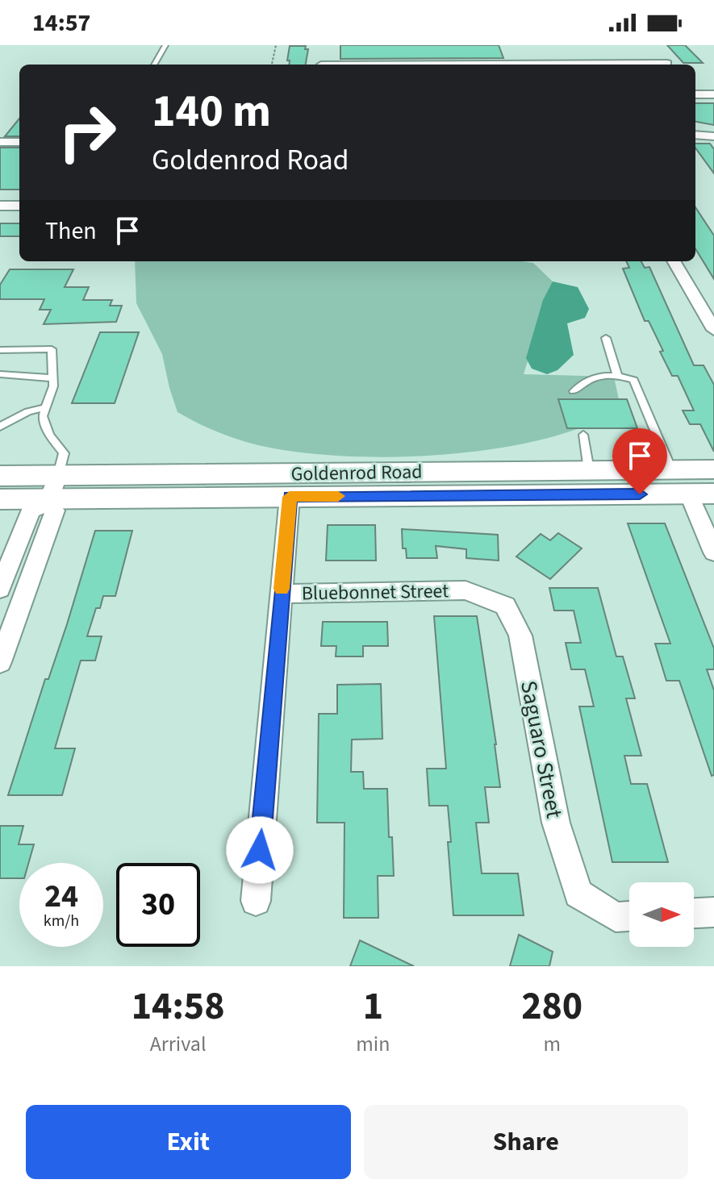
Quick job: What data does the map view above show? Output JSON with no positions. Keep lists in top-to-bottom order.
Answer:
{
  "streets": {
    "main road": ["Goldenrod Road"],
    "street": ["Bluebonnet Street", "Saguaro Street"]
  },
  "crossings": [
    ["Bluebonnet Street", "Saguaro Street"]
  ],
  "north": "right",
  "page": {
    "status": "14:57",
    "turn": ["140 m", "Goldenrod Road"],
    "then": "Then",
    "speed": "24 km/h",
    "limit": "30",
    "eta": [
      "14:58",
      "Arrival",
      "1",
      "min",
      "280",
      "m"
    ],
    "buttons": ["Exit", "Share"]
  }
}
